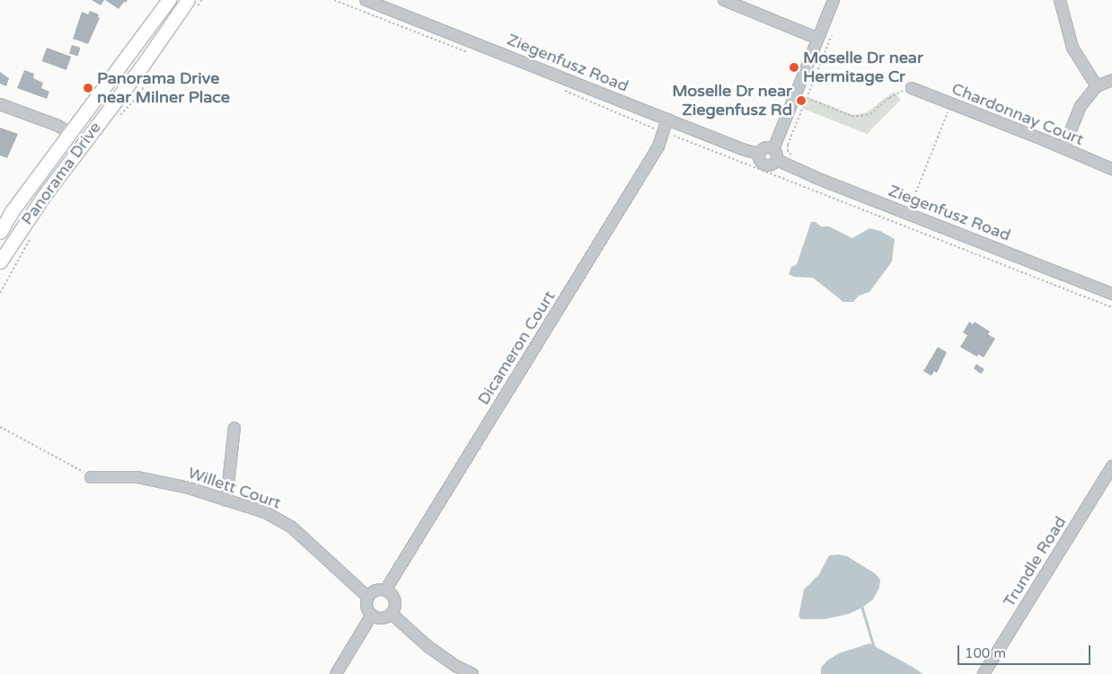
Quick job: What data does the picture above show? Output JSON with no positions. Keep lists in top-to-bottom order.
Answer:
{
  "streets": {
    "main road": ["Panorama Drive"],
    "street": [
      "Ziegenfusz Road",
      "Chardonnay Court",
      "Dicameron Court",
      "Willett Court",
      "Trundle Road"
    ]
  },
  "crossings": [
    ["Ziegenfusz Road", "Dicameron Court"],
    ["Dicameron Court", "Willett Court"]
  ],
  "places": ["Moselle Dr near Hermitage Cr", "Panorama Drive near Milner Place", "Moselle Dr near Ziegenfusz Rd"],
  "scale_bar": "100 m"
}
